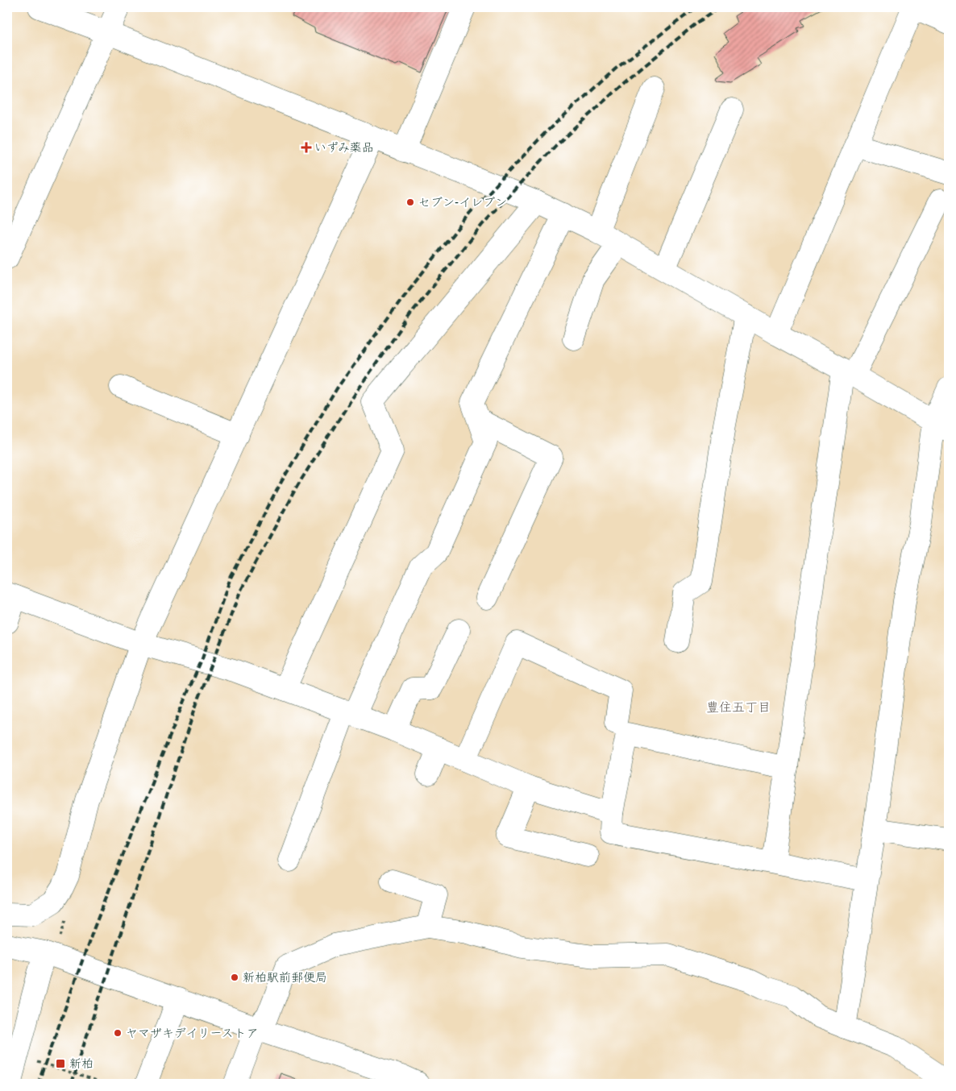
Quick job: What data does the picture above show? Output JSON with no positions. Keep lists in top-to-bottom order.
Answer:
{
  "districts": ["豊住五丁目"],
  "places": {
    "health": ["いずみ薬品"],
    "other": ["セブン-イレブン", "新柏駅前郵便局", "ヤマザキデイリーストア"],
    "transit": ["新柏"]
  }
}
